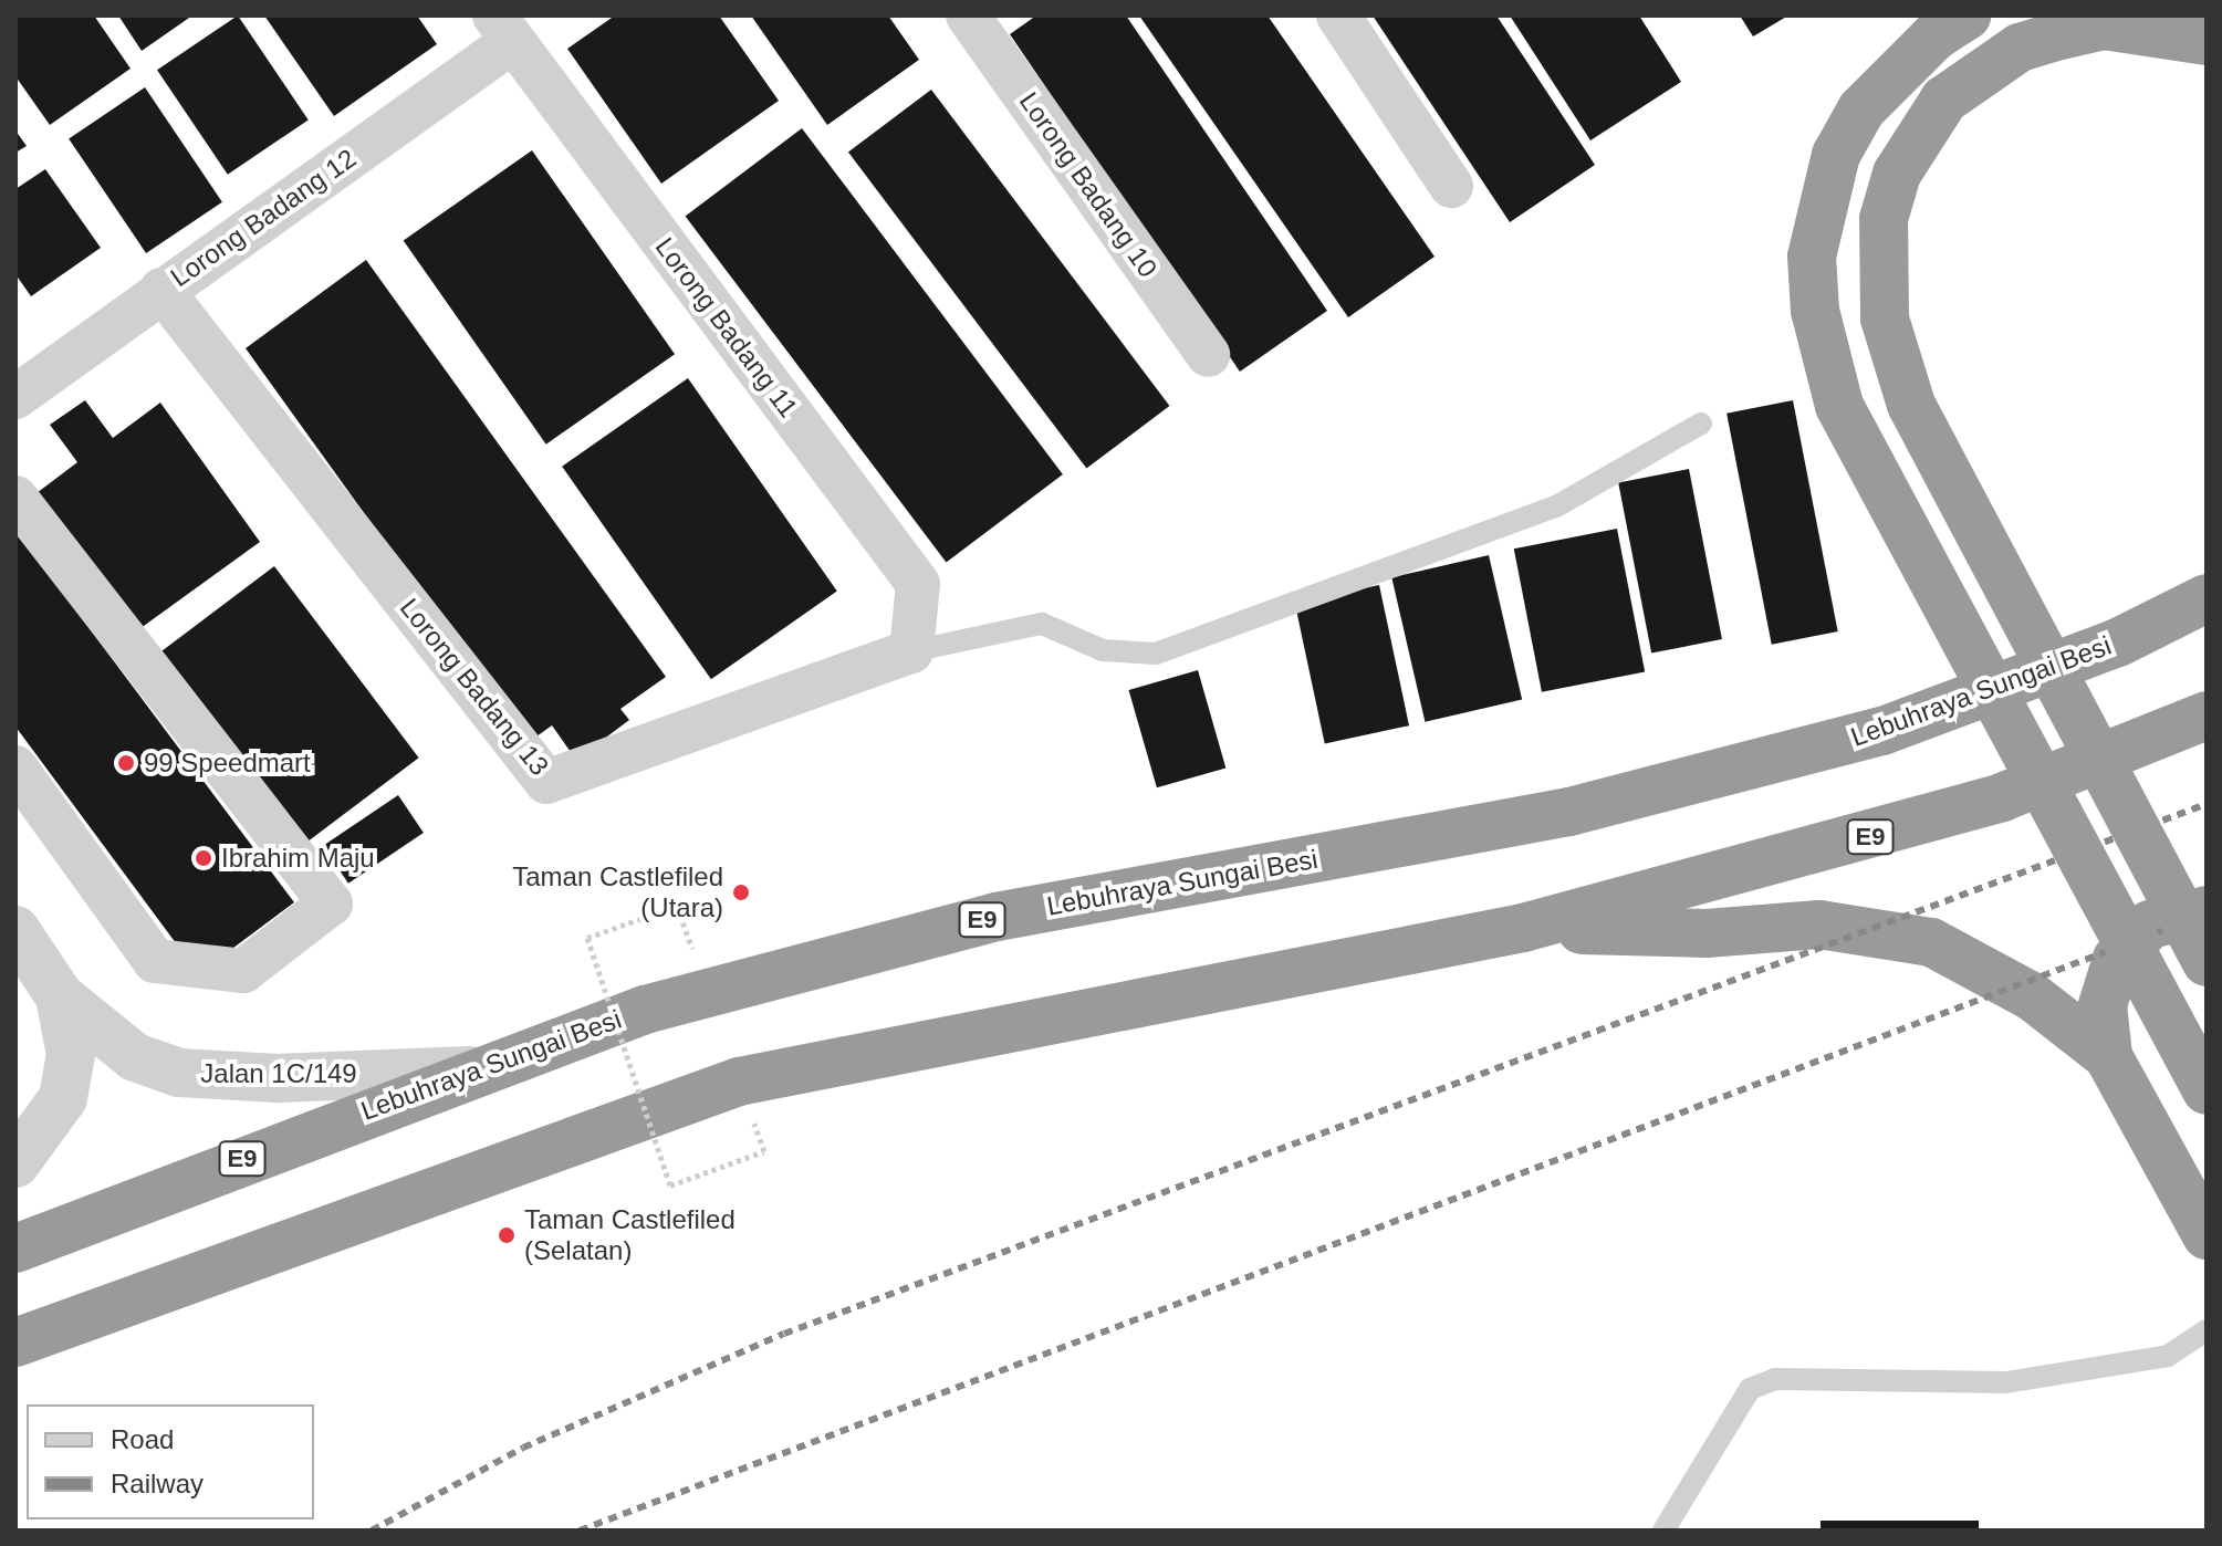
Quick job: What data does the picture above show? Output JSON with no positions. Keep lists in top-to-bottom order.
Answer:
{
  "streets": {
    "highway": ["Lebuhraya Sungai Besi", "E9"],
    "street": [
      "Lorong Badang 10",
      "Lorong Badang 12",
      "Lorong Badang 11",
      "Lorong Badang 13",
      "Jalan 1C/149"
    ]
  },
  "crossings": [
    ["Lorong Badang 12", "Lorong Badang 11"],
    ["Lorong Badang 12", "Lorong Badang 13"],
    ["Lorong Badang 11", "Lorong Badang 13"],
    ["Lebuhraya Sungai Besi", "Jalan 1C/149"]
  ],
  "places": [
    "99 Speedmart",
    "Ibrahim Maju",
    "Taman Castlefiled (Utara)",
    "Taman Castlefiled (Selatan)"
  ],
  "legend": ["Road", "Railway"]
}
